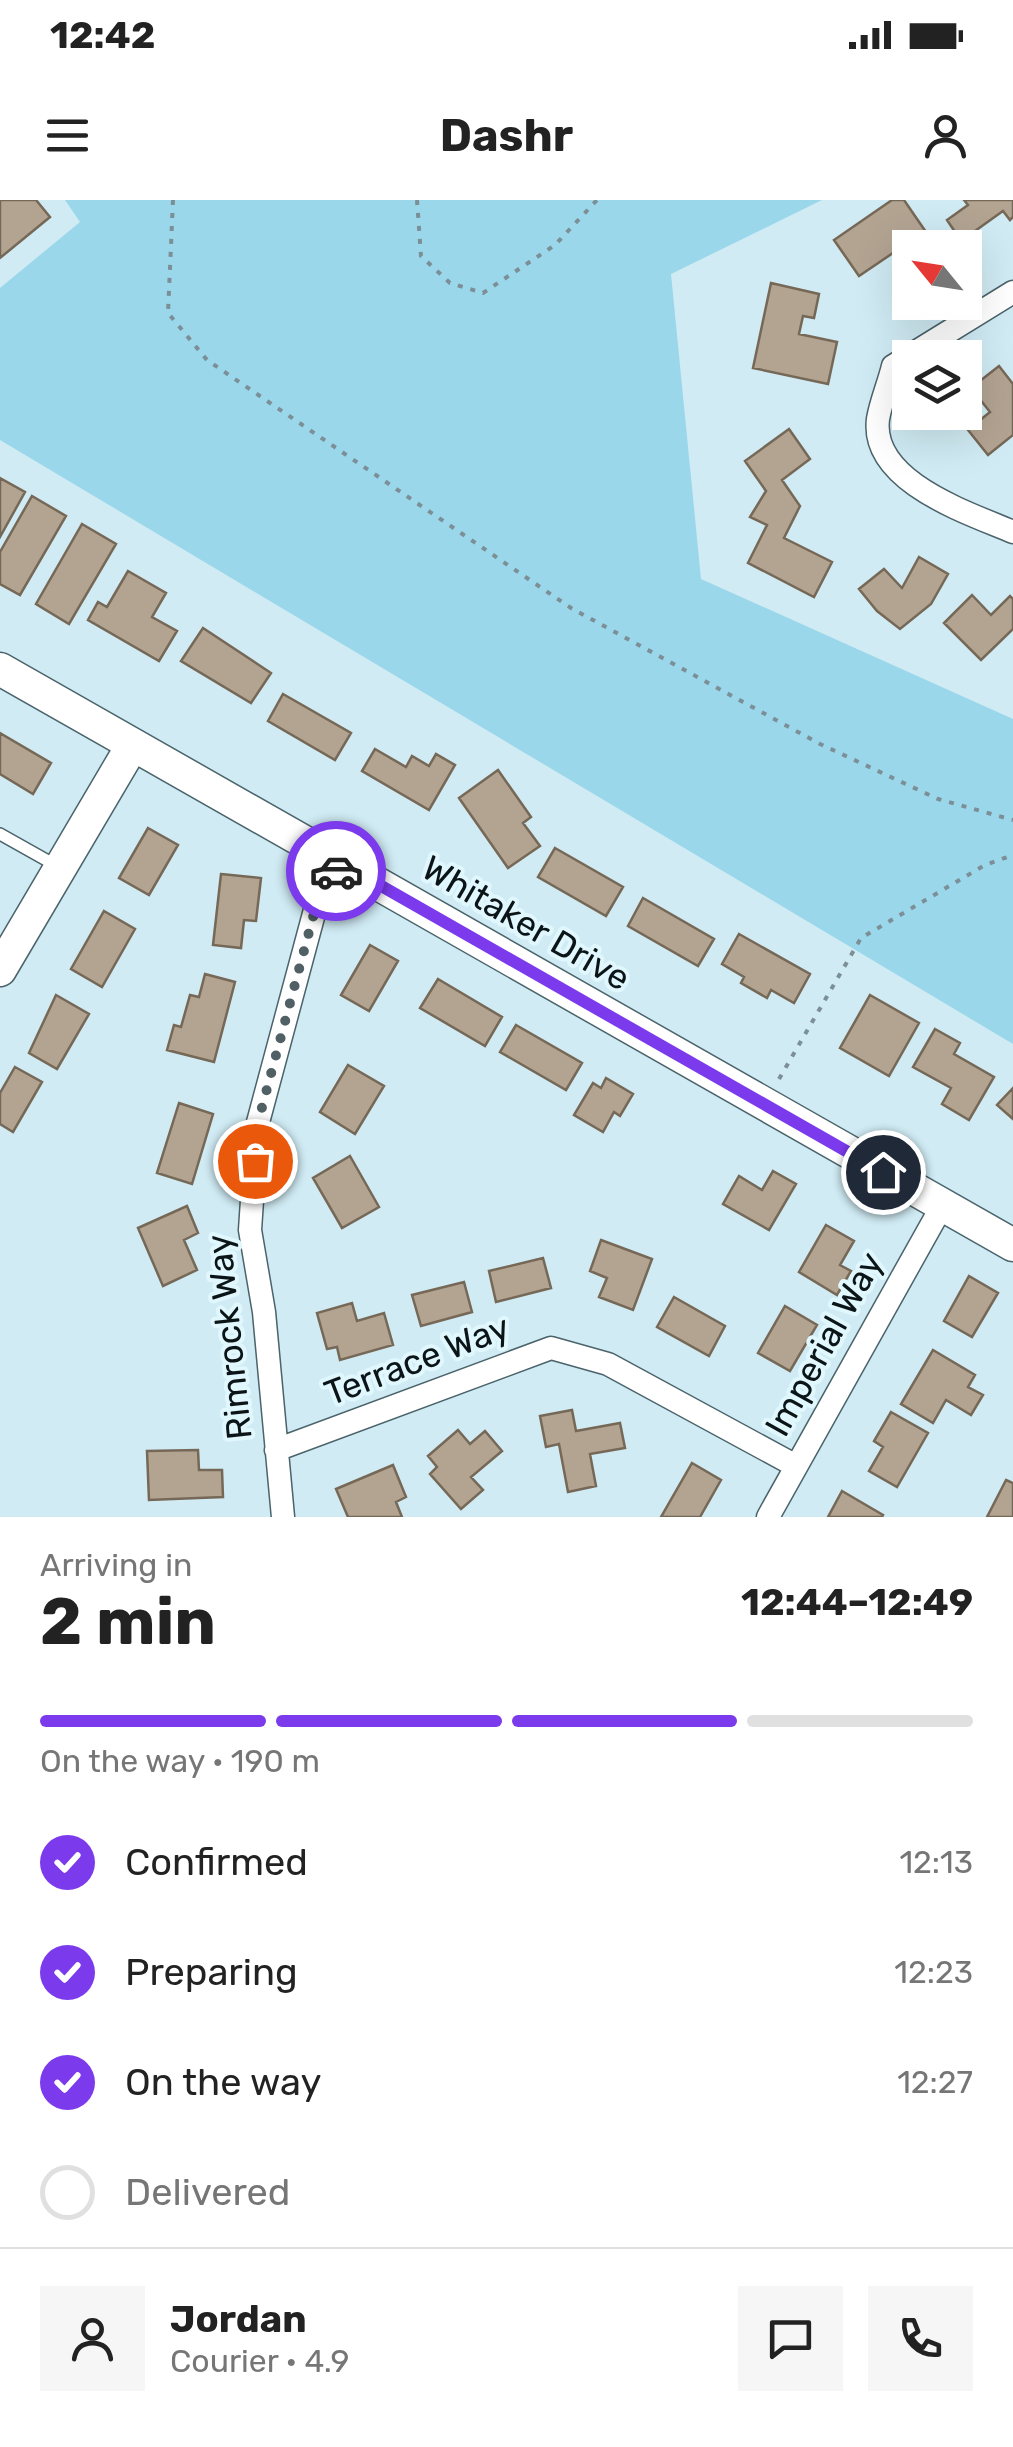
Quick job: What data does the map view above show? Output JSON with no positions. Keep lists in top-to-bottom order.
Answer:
{
  "streets": {
    "street": [
      "Whitaker Drive",
      "Rimrock Way",
      "Imperial Way",
      "Terrace Way"
    ]
  },
  "crossings": [
    ["Whitaker Drive", "Rimrock Way"],
    ["Whitaker Drive", "Imperial Way"],
    ["Rimrock Way", "Terrace Way"],
    ["Imperial Way", "Terrace Way"]
  ],
  "north": "top left",
  "page": {
    "status": "12:42",
    "header": "Dashr",
    "heading": ["2 min", "Arriving in", "12:44–12:49"],
    "panel": ["Jordan", "Courier · 4.9"],
    "bar": "On the way · 190 m",
    "list": [
      ["Confirmed", "12:13"],
      ["Preparing", "12:23"],
      ["On the way", "12:27"],
      "Delivered"
    ]
  }
}
